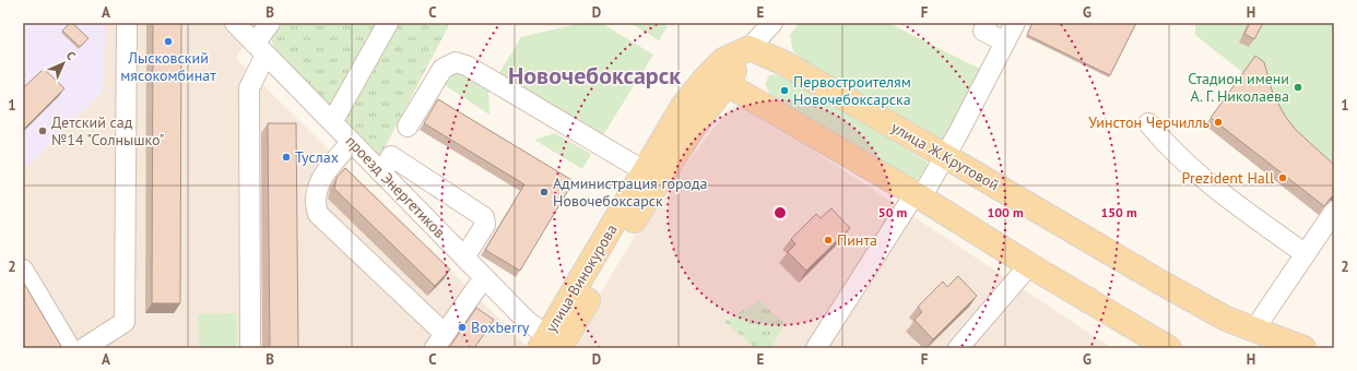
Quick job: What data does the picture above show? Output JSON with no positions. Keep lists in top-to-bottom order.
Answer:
{
  "streets": {
    "main road": ["улица Ж.Крутовой", "улица Винокурова"],
    "street": ["проезд Энергетиков"]
  },
  "crossings": [
    ["улица Ж.Крутовой", "улица Винокурова"],
    ["проезд Энергетиков", "улица Винокурова"]
  ],
  "districts": ["Новочебоксарск"],
  "places": [
    "Лысковский мясокомбинат",
    "Стадион имени А. Г. Николаева",
    "Первостроителям Новочебоксарска",
    "Уинстон Черчилль",
    "Детский сад №14 \"Солнышко\"",
    "Туслах",
    "Prezident Hall",
    "Администрация города Новочебоксарск",
    "Пинта",
    "Boxberry"
  ],
  "north": "top right",
  "grid": {
    "columns": [
      "A",
      "B",
      "C",
      "D",
      "E",
      "F",
      "G",
      "H"
    ],
    "rows": ["1", "2"]
  },
  "rings": ["50 m", "100 m", "150 m"]
}
